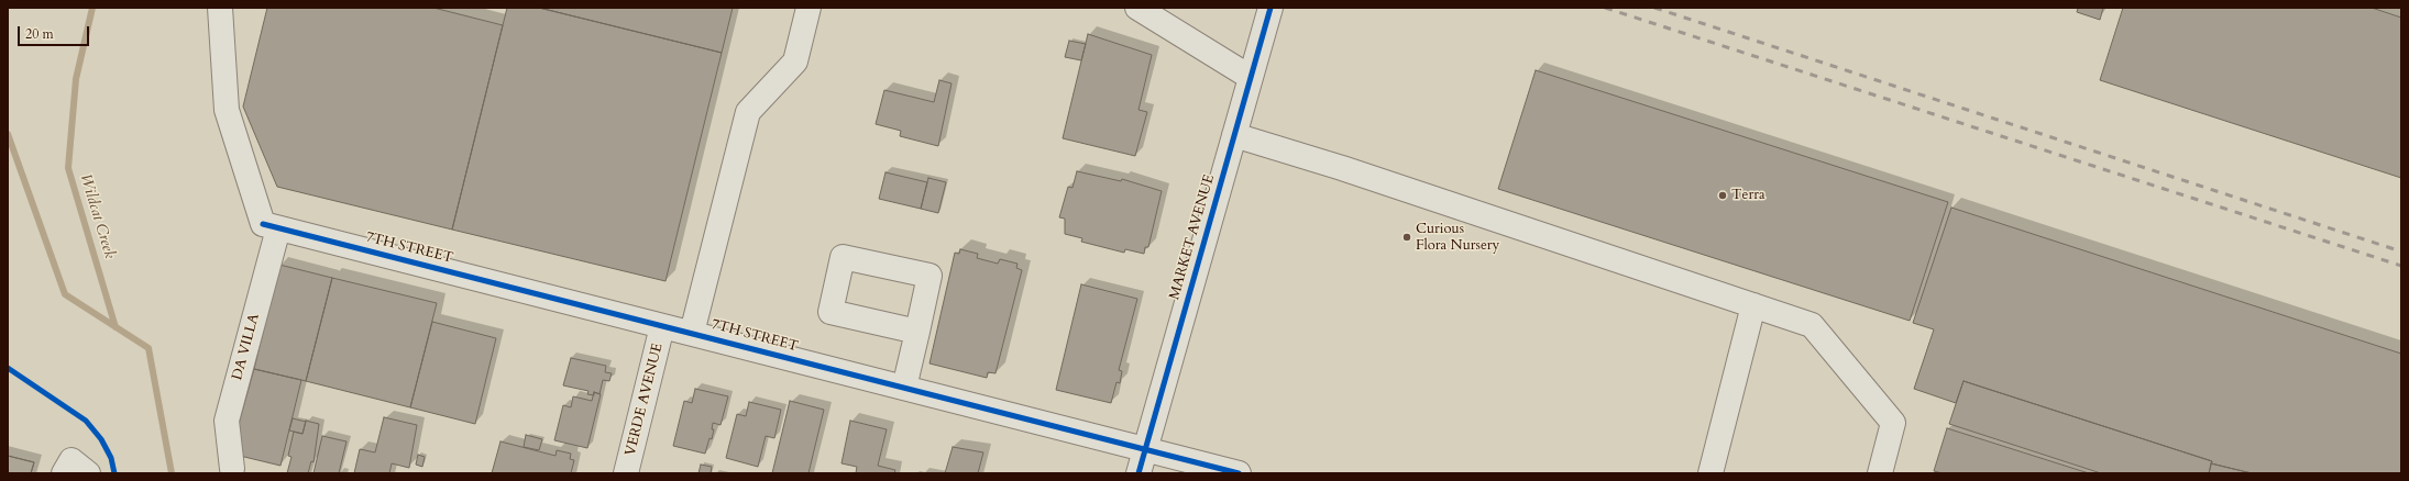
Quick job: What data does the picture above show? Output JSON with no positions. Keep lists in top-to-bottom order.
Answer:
{
  "streets": {
    "street": [
      "MARKET AVENUE",
      "7TH STREET",
      "DA VILLA",
      "VERDE AVENUE"
    ]
  },
  "crossings": [
    ["MARKET AVENUE", "7TH STREET"],
    ["7TH STREET", "DA VILLA"],
    ["7TH STREET", "VERDE AVENUE"]
  ],
  "water": ["Wildcat Creek"],
  "places": ["Terra", "Curious Flora Nursery"],
  "scale_bar": "20 m"
}
